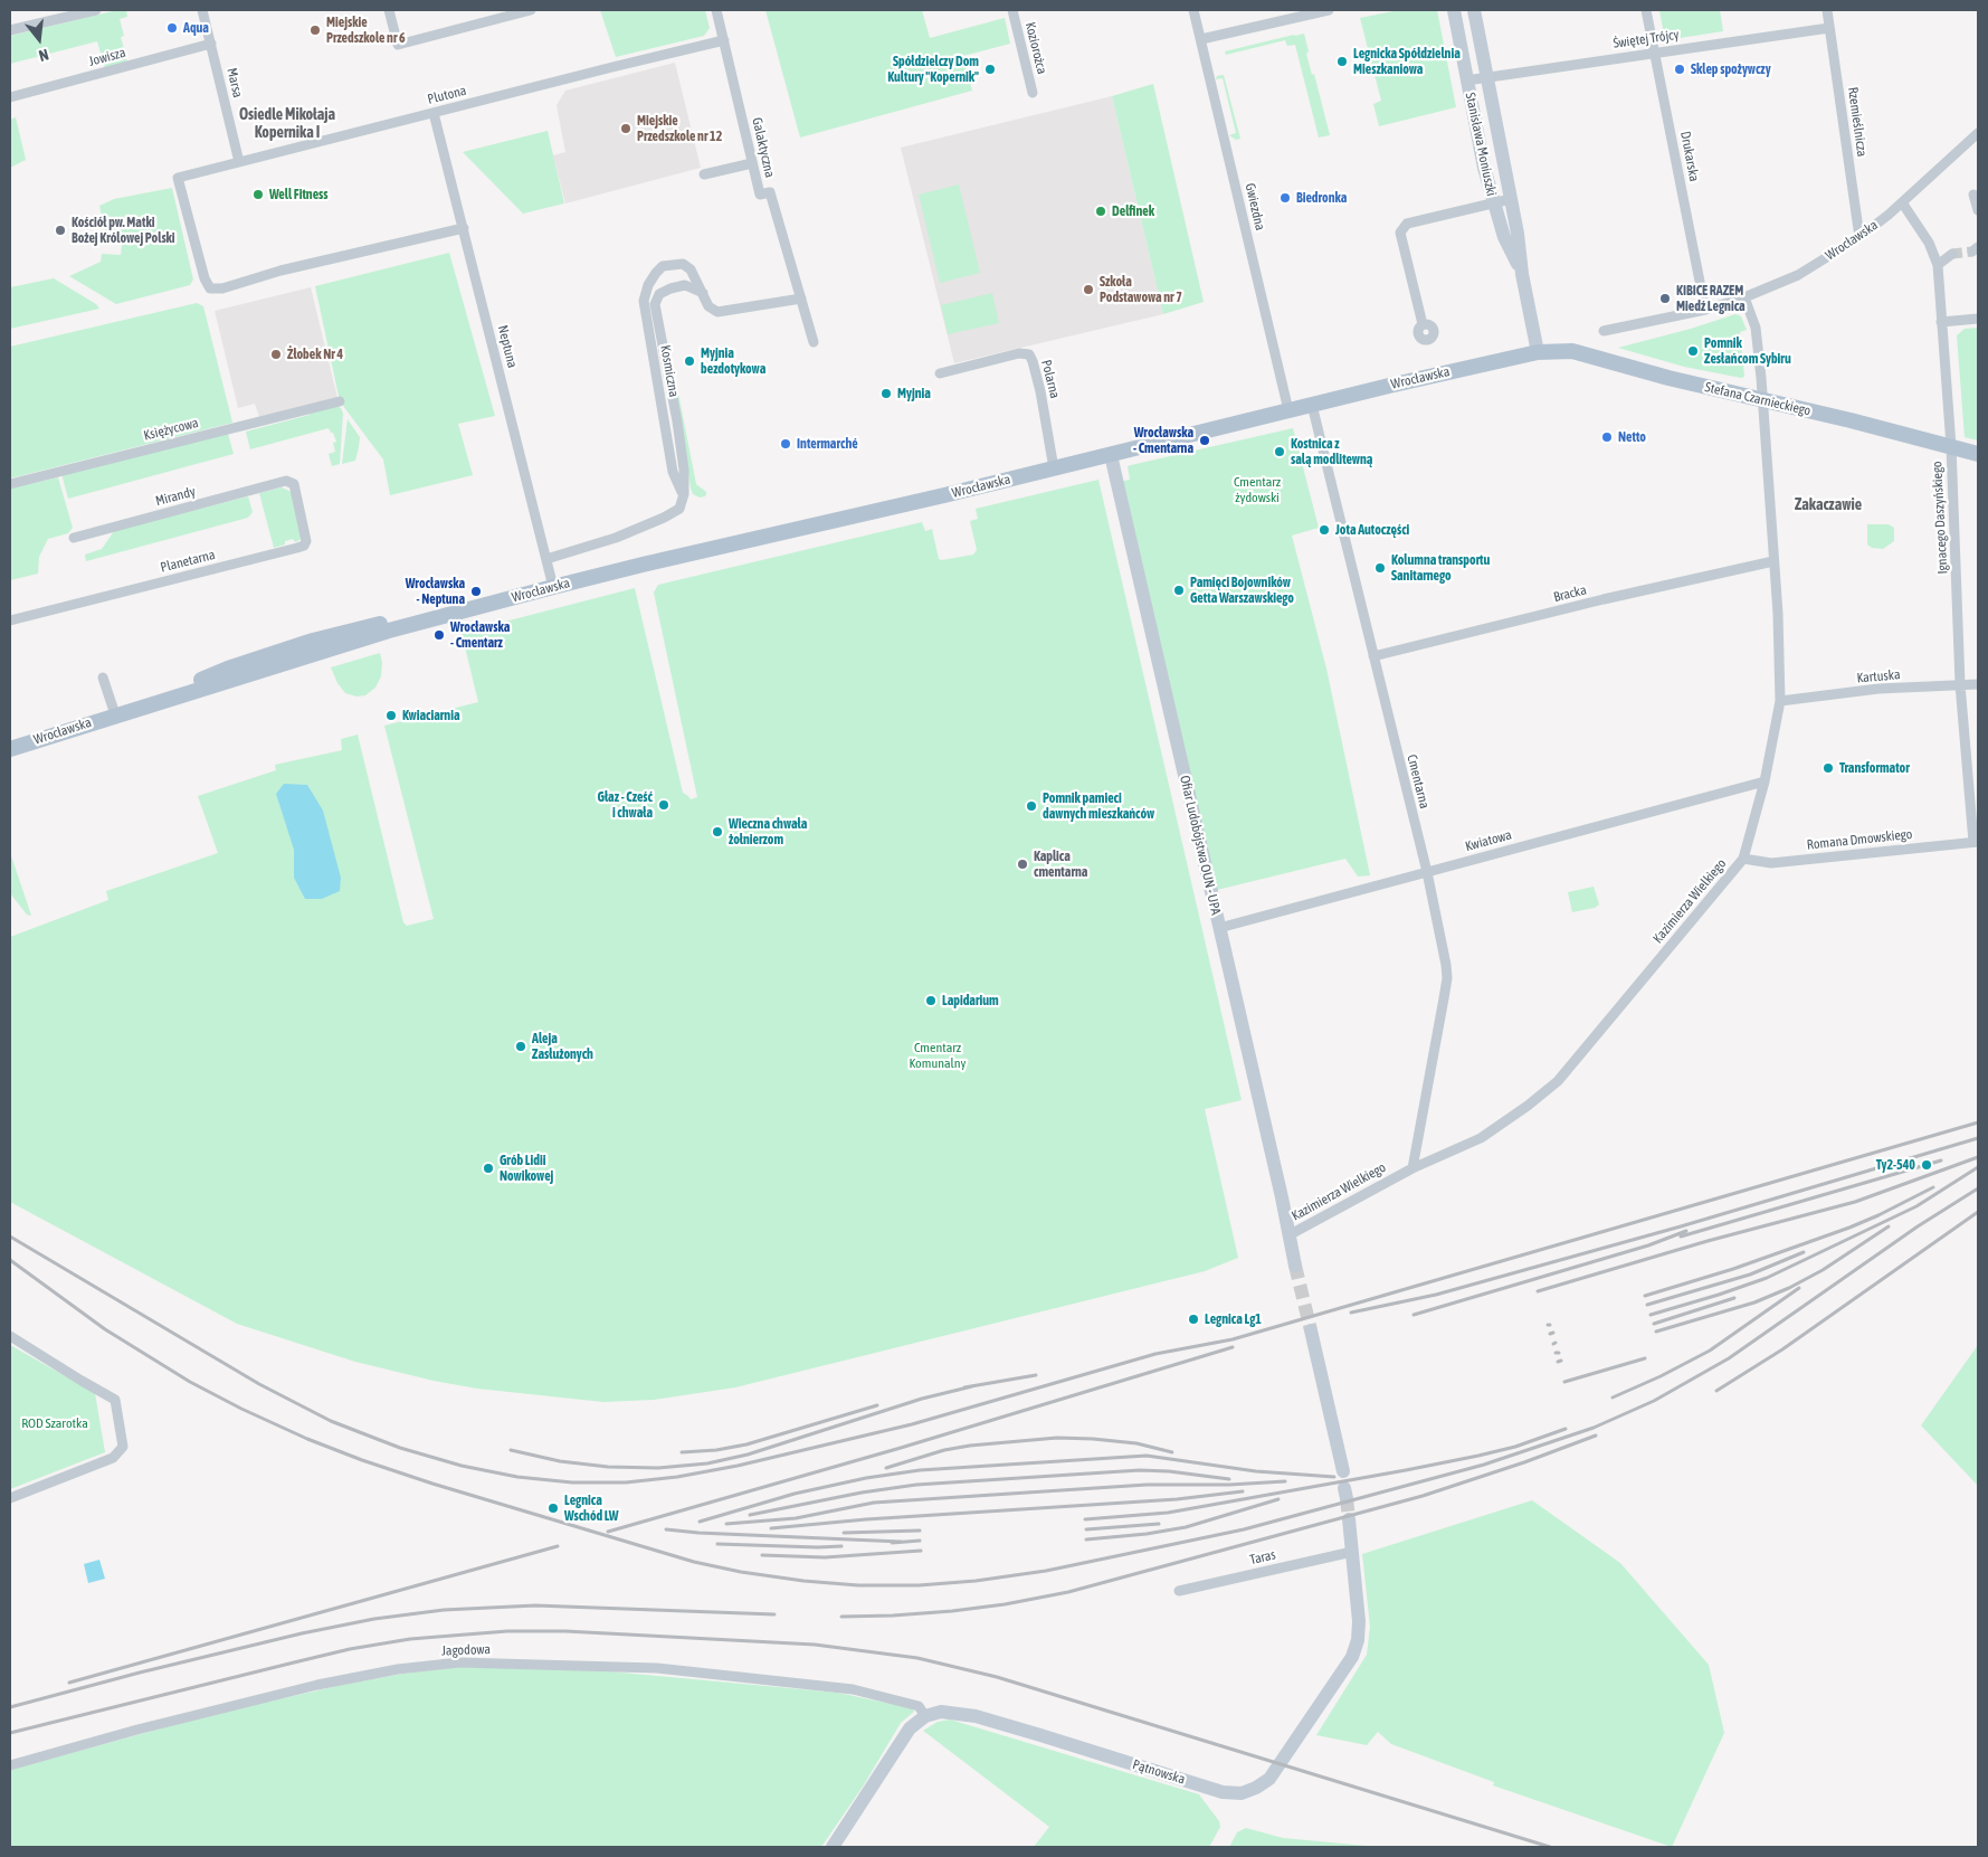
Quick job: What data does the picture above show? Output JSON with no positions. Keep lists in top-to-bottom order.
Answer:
{
  "streets": {
    "main road": ["Wrocławska", "Stefana Czarnieckiego"],
    "street": [
      "Świętej Trójcy",
      "Koziorożca",
      "Jowisza",
      "Marsa",
      "Plutona",
      "Rzemieślnicza",
      "Stanisława Moniuszki",
      "Galaktyczna",
      "Drukarska",
      "Gwiezdna",
      "Neptuna",
      "Kosmiczna",
      "Polarna",
      "Księżycowa",
      "Mirandy",
      "Ignacego Daszyńskiego",
      "Planetarna",
      "Bracka",
      "Kartuska",
      "Cmentarna",
      "Romana Dmowskiego",
      "Kwiatowa",
      "Ofiar Ludobójstwa OUN - UPA",
      "Kazimierza Wielkiego",
      "Taras",
      "Jagodowa",
      "Pątnowska"
    ]
  },
  "crossings": [
    ["Świętej Trójcy", "Rzemieślnicza"],
    ["Świętej Trójcy", "Stanisława Moniuszki"],
    ["Świętej Trójcy", "Drukarska"],
    ["Jowisza", "Marsa"],
    ["Marsa", "Plutona"],
    ["Plutona", "Galaktyczna"],
    ["Plutona", "Neptuna"],
    ["Rzemieślnicza", "Wrocławska"],
    ["Stanisława Moniuszki", "Wrocławska"],
    ["Stanisława Moniuszki", "Stefana Czarnieckiego"],
    ["Galaktyczna", "Kosmiczna"],
    ["Drukarska", "Wrocławska"],
    ["Gwiezdna", "Wrocławska"],
    ["Wrocławska", "Neptuna"],
    ["Wrocławska", "Polarna"],
    ["Wrocławska", "Stefana Czarnieckiego"],
    ["Wrocławska", "Ignacego Daszyńskiego"],
    ["Wrocławska", "Cmentarna"],
    ["Wrocławska", "Ofiar Ludobójstwa OUN - UPA"],
    ["Wrocławska", "Kazimierza Wielkiego"],
    ["Stefana Czarnieckiego", "Ignacego Daszyńskiego"],
    ["Stefana Czarnieckiego", "Kazimierza Wielkiego"],
    ["Mirandy", "Planetarna"],
    ["Ignacego Daszyńskiego", "Kartuska"],
    ["Ignacego Daszyńskiego", "Romana Dmowskiego"],
    ["Bracka", "Cmentarna"],
    ["Bracka", "Kazimierza Wielkiego"],
    ["Kartuska", "Kazimierza Wielkiego"],
    ["Cmentarna", "Kwiatowa"],
    ["Cmentarna", "Kazimierza Wielkiego"],
    ["Romana Dmowskiego", "Kazimierza Wielkiego"],
    ["Kwiatowa", "Ofiar Ludobójstwa OUN - UPA"],
    ["Kwiatowa", "Kazimierza Wielkiego"],
    ["Ofiar Ludobójstwa OUN - UPA", "Kazimierza Wielkiego"],
    ["Taras", "Pątnowska"],
    ["Jagodowa", "Pątnowska"]
  ],
  "districts": ["Osiedle Mikołaja Kopernika I", "Zakaczawie"],
  "parks": ["Cmentarz żydowski", "Cmentarz Komunalny", "ROD Szarotka"],
  "places": [
    "Aqua",
    "Miejskie Przedszkole nr 6",
    "Legnicka Spółdzielnia Mieszkaniowa",
    "Spółdzielczy Dom Kultury \"Kopernik\"",
    "Sklep spożywczy",
    "Miejskie Przedszkole nr 12",
    "Well Fitness",
    "Biedronka",
    "Delfinek",
    "Kościół pw. Matki Bożej Królowej Polski",
    "Szkoła Podstawowa nr 7",
    "KIBICE RAZEM Miedź Legnica",
    "Pomnik Zesłańcom Sybiru",
    "Żłobek Nr 4",
    "Myjnia bezdotykowa",
    "Myjnia",
    "Netto",
    "Wrocławska - Cmentarna",
    "Intermarché",
    "Kostnica z salą modlitewną",
    "Jota Autoczęści",
    "Kolumna transportu Sanitarnego",
    "Pamięci Bojowników Getta Warszawskiego",
    "Wrocławska - Neptuna",
    "Wrocławska - Cmentarz",
    "Kwiaciarnia",
    "Transformator",
    "Głaz - Cześć i chwała",
    "Pomnik pamieci dawnych mieszkańców",
    "Wieczna chwała żołnierzom",
    "Kaplica cmentarna",
    "Lapidarium",
    "Aleja Zasłużonych",
    "Ty2-540",
    "Grób Lidii Nowikowej",
    "Legnica Lg1",
    "Legnica Wschód LW"
  ],
  "north": "bottom"
}
